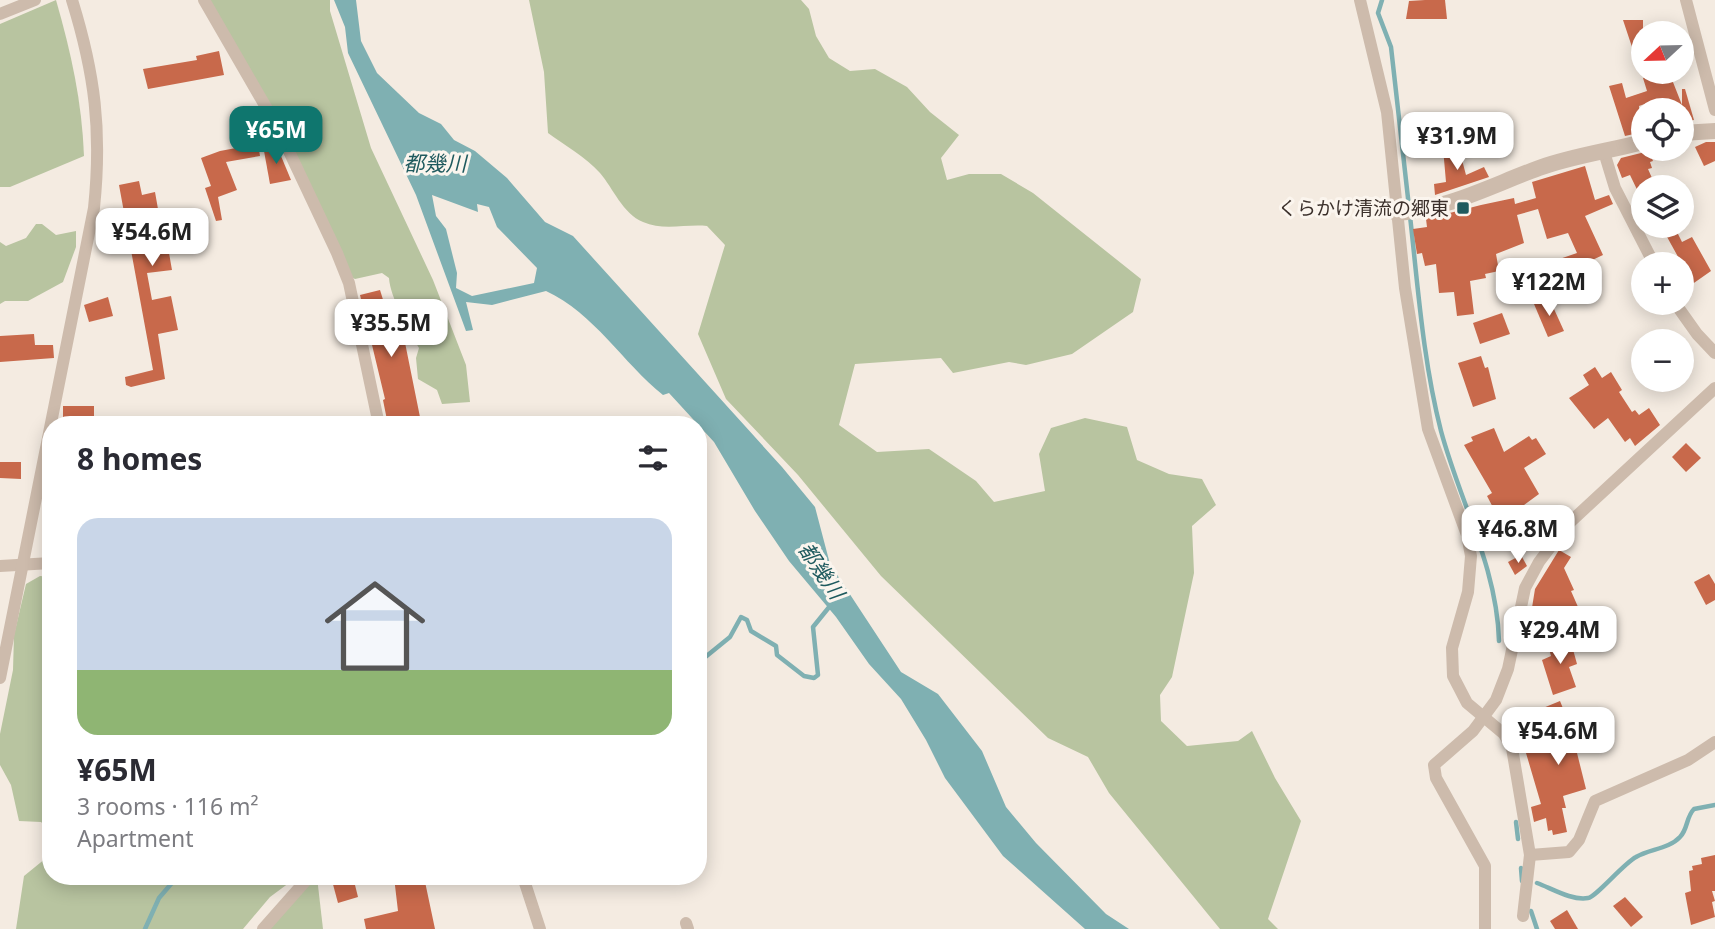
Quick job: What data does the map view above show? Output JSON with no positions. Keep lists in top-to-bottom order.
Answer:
{
  "water": ["都幾川"],
  "places": {
    "transit": ["くらかけ清流の郷東"]
  },
  "north": "left",
  "page": {
    "map_buttons": ["+", "−"],
    "price": [
      "¥65M",
      "¥31.9M",
      "¥54.6M",
      "¥122M",
      "¥35.5M",
      "¥46.8M",
      "¥29.4M",
      "¥54.6M"
    ],
    "heading": "8 homes",
    "list": [
      {
        "name": "¥65M",
        "note": "3 rooms · 116 m² · Apartment"
      }
    ]
  }
}
